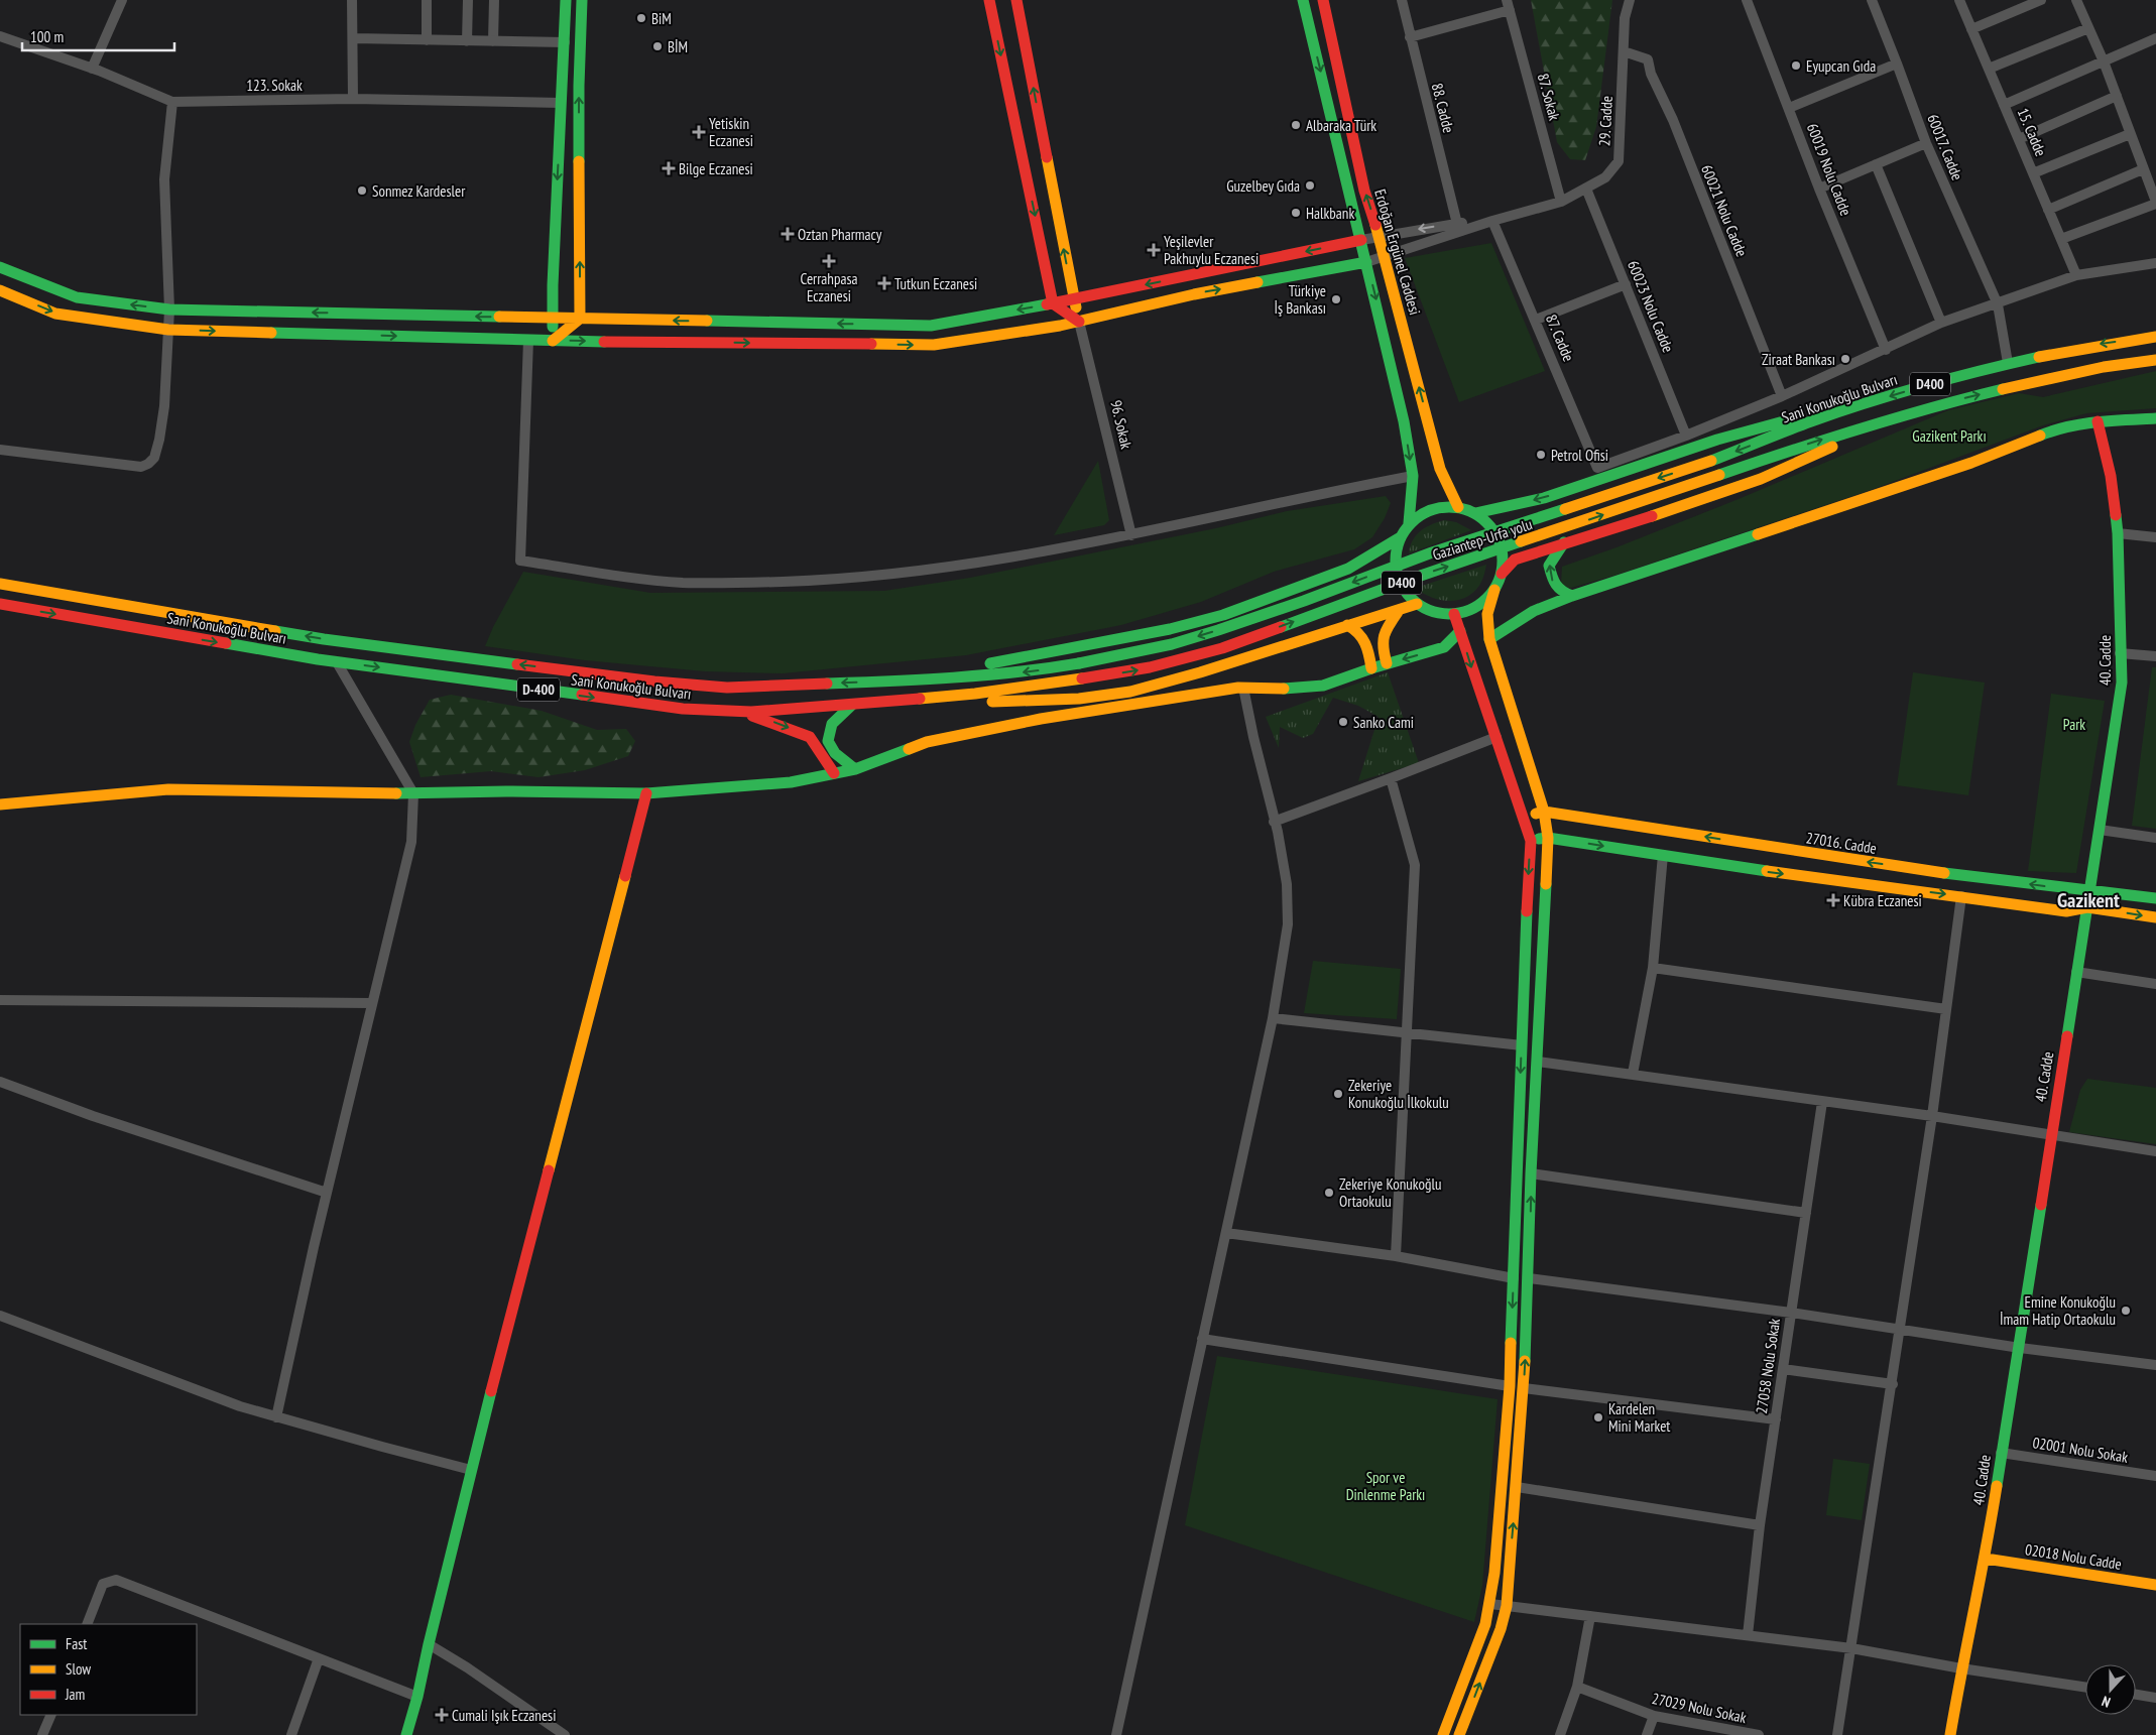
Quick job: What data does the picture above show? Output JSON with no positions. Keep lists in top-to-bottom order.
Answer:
{
  "streets": {
    "main road": [
      "Erdoğan Ergünel Caddesi",
      "D400",
      "Sani Konukoğlu Bulvarı",
      "Gaziantep-Urfa yolu",
      "40. Cadde",
      "D-400",
      "27016. Cadde",
      "02018 Nolu Cadde"
    ],
    "street": [
      "123. Sokak",
      "87. Sokak",
      "88. Cadde",
      "29. Cadde",
      "15. Cadde",
      "60017. Cadde",
      "60019 Nolu Cadde",
      "60021 Nolu Cadde",
      "60023 Nolu Cadde",
      "87. Cadde",
      "96. Sokak",
      "27058 Nolu Sokak",
      "02001 Nolu Sokak",
      "27029 Nolu Sokak"
    ]
  },
  "crossings": [
    ["87. Sokak", "29. Cadde"],
    ["29. Cadde", "60021 Nolu Cadde"],
    ["29. Cadde", "60023 Nolu Cadde"],
    ["29. Cadde", "87. Cadde"],
    ["60017. Cadde", "Sani Konukoğlu Bulvarı"],
    ["60023 Nolu Cadde", "87. Cadde"],
    ["D400", "Gaziantep-Urfa yolu"],
    ["Sani Konukoğlu Bulvarı", "Gaziantep-Urfa yolu"],
    ["40. Cadde", "27016. Cadde"],
    ["40. Cadde", "02001 Nolu Sokak"],
    ["40. Cadde", "02018 Nolu Cadde"]
  ],
  "districts": ["Gazikent"],
  "parks": ["Gazikent Parkı", "Park", "Spor ve Dinlenme Parkı"],
  "places": {
    "other": [
      "BiM",
      "BİM",
      "Eyupcan Gıda",
      "Albaraka Türk",
      "Guzelbey Gıda",
      "Sonmez Kardesler",
      "Halkbank",
      "Türkiye İş Bankası",
      "Ziraat Bankası",
      "Petrol Ofisi",
      "Sanko Cami",
      "Zekeriye Konukoğlu İlkokulu",
      "Zekeriye Konukoğlu Ortaokulu",
      "Emine Konukoğlu İmam Hatip Ortaokulu",
      "Kardelen Mini Market"
    ],
    "health": [
      "Yetiskin Eczanesi",
      "Bilge Eczanesi",
      "Oztan Pharmacy",
      "Yeşilevler Pakhuylu Eczanesi",
      "Cerrahpasa Eczanesi",
      "Tutkun Eczanesi",
      "Kübra Eczanesi",
      "Cumali Işık Eczanesi"
    ]
  },
  "legend": ["Fast", "Slow", "Jam"],
  "scale_bar": "100 m",
  "north": "bottom"
}
